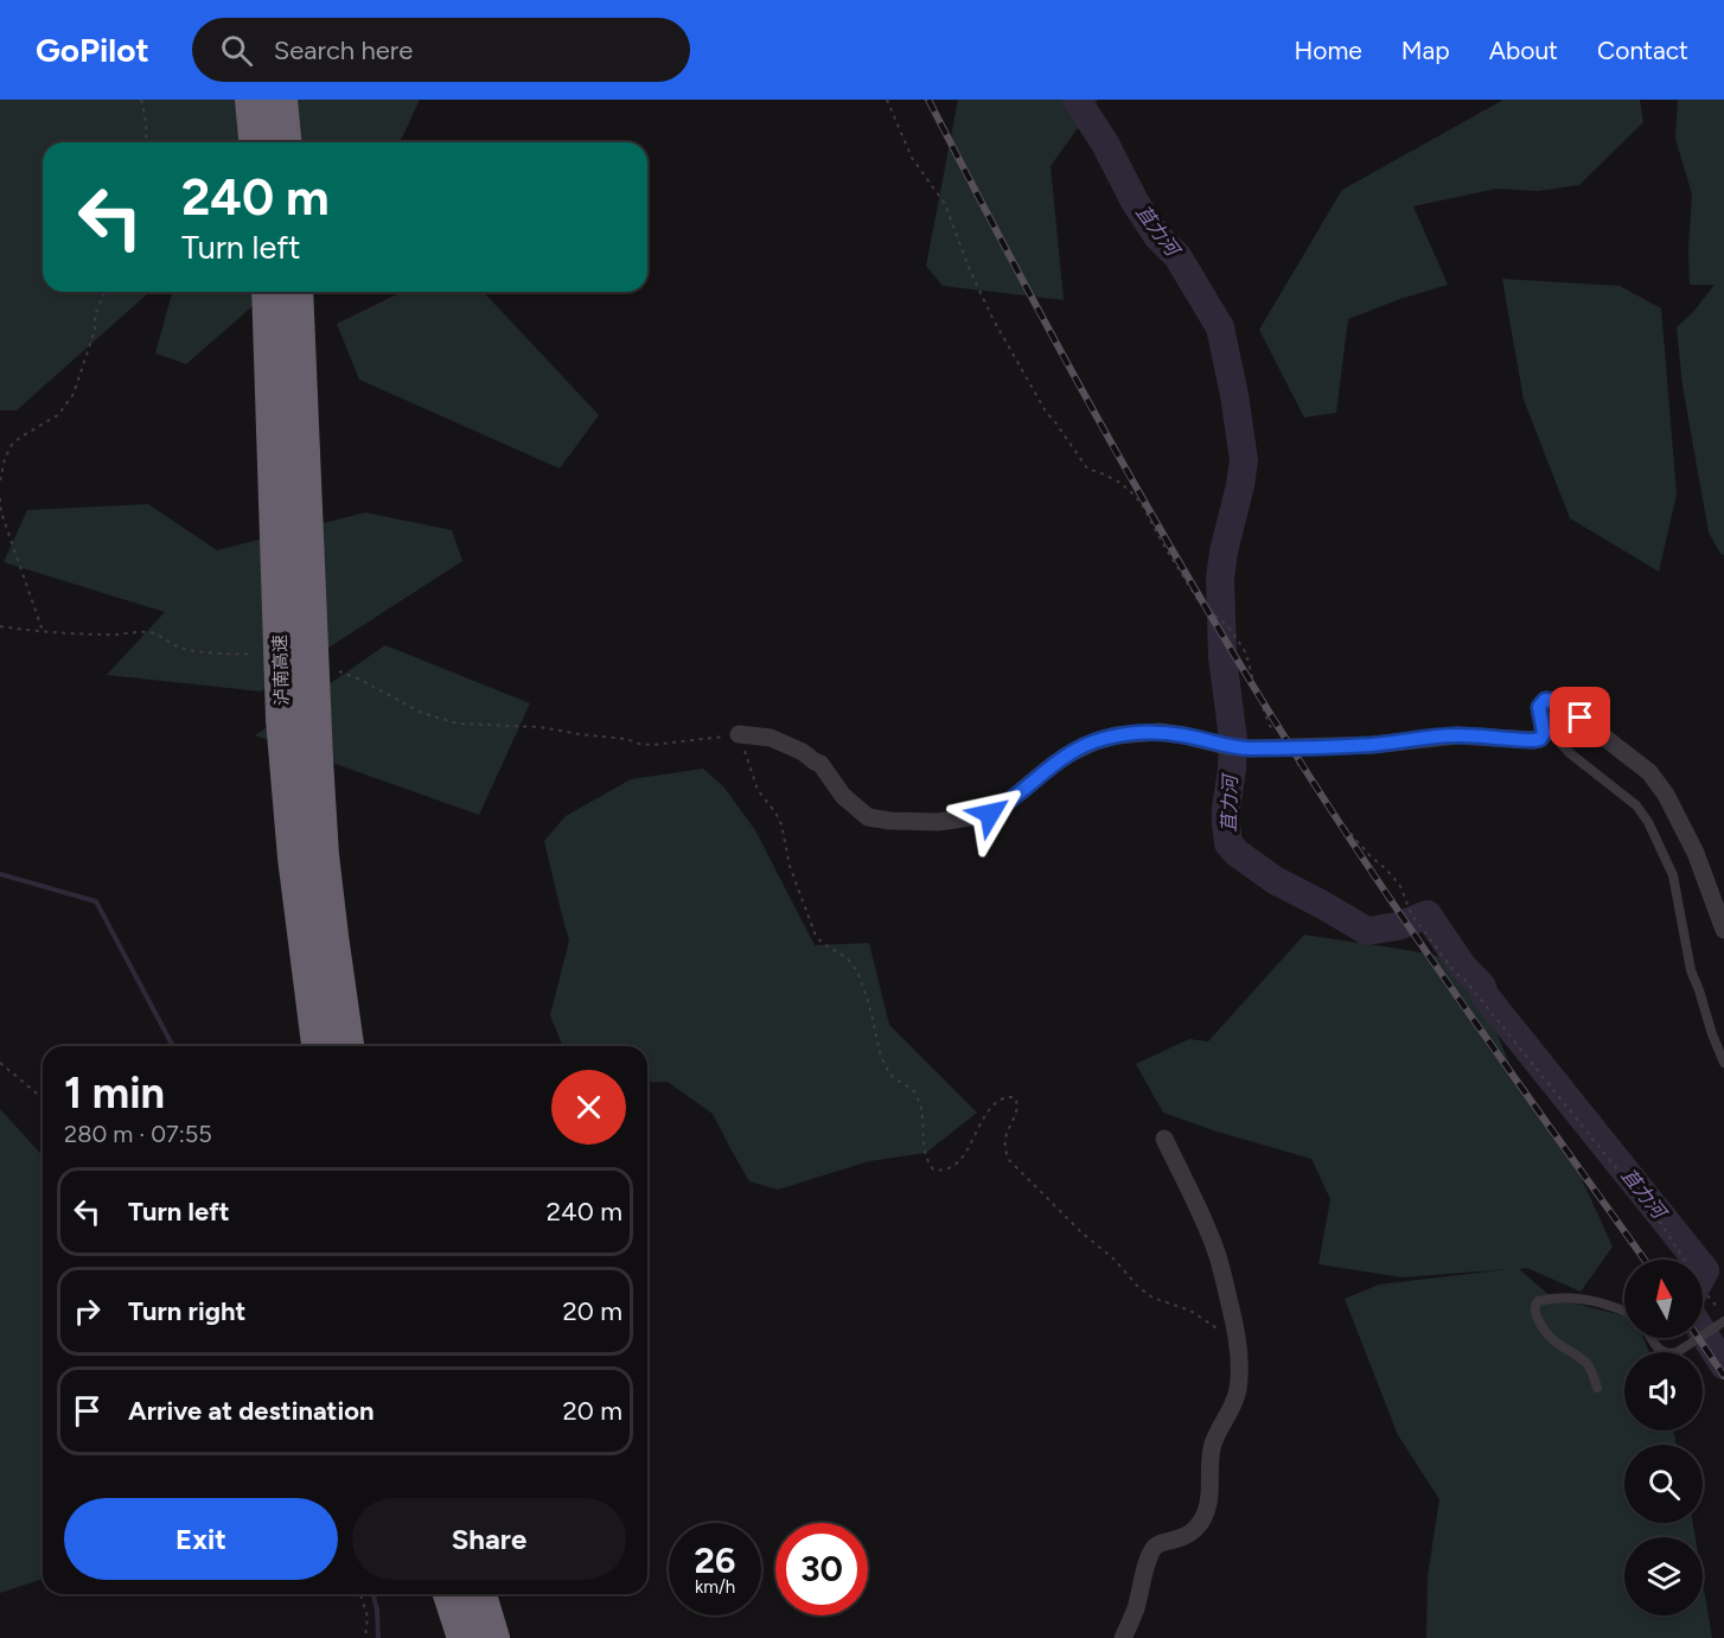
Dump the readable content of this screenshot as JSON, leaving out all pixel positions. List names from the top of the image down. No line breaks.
{"streets":{"highway":["泸南高速"]},"water":["苴力河"],"north":"top","page":{"header":"GoPilot","search":"Search here","nav":["Home","Map","About","Contact"],"turn":["240 m","Turn left"],"heading":["1 min","280 m · 07:55"],"list":[{"name":"Turn left","value":"240 m"},{"name":"Turn right","value":"20 m"},{"name":"Arrive at destination","value":"20 m"}],"buttons":["Exit","Share"],"speed":"26 km/h","limit":"30"}}
